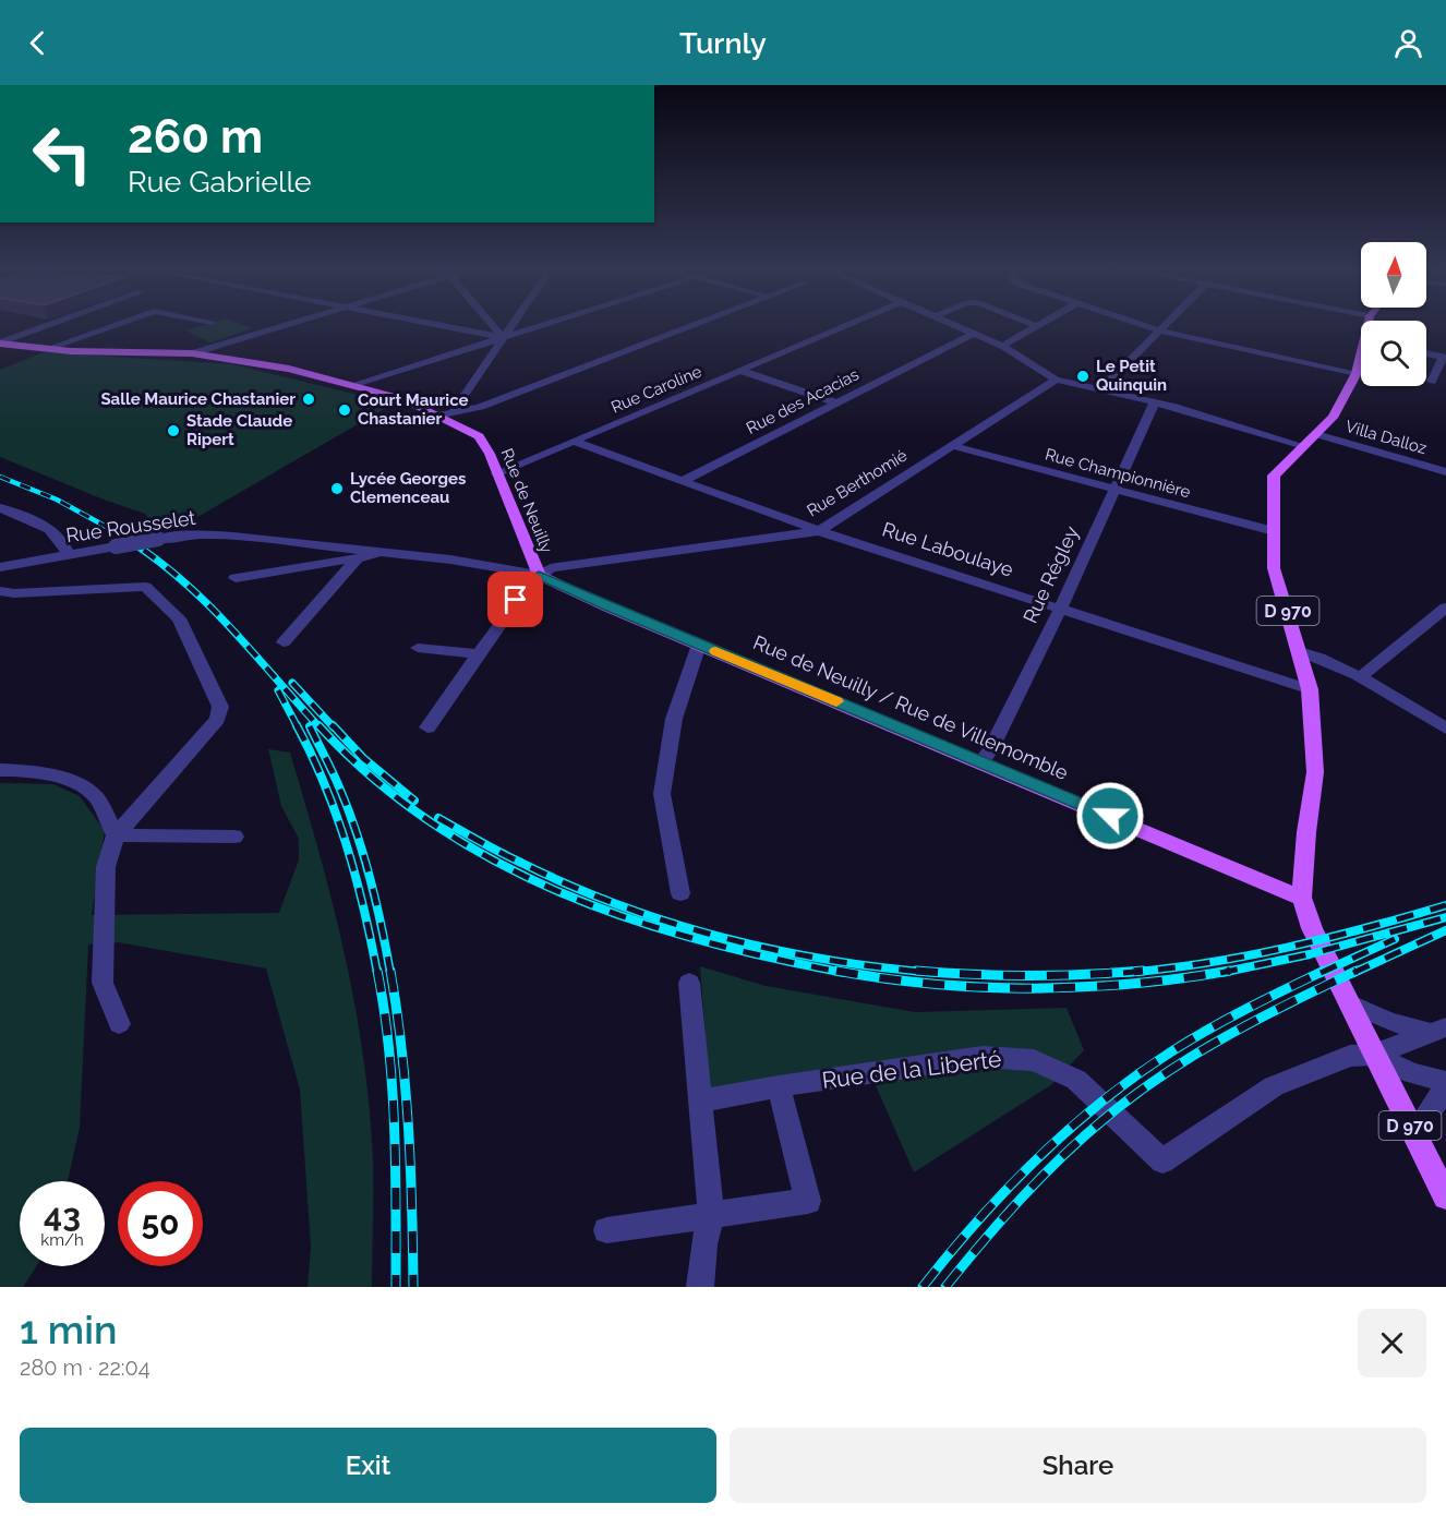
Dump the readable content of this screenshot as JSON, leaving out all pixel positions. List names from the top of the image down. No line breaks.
{"streets":{"main road":["Rue de Neuilly","D 970","Rue de Neuilly / Rue de Villemomble"],"street":["Rue Caroline","Rue des Acacias","Villa Dalloz","Rue Championnière","Rue Berthomié","Rue Rousselet","Rue Laboulaye","Rue Régley","Rue de la Liberté"]},"crossings":[["Rue Caroline","Rue de Neuilly"],["Rue Caroline","Rue Laboulaye"],["Rue des Acacias","Rue Laboulaye"],["Villa Dalloz","D 970"],["Rue Championnière","Rue Berthomié"],["Rue Championnière","Rue Régley"],["Rue Championnière","D 970"],["Rue Berthomié","Rue de Neuilly"],["Rue Berthomié","Rue Rousselet"],["Rue Berthomié","Rue Laboulaye"],["Rue Berthomié","Rue de Neuilly / Rue de Villemomble"],["Rue de Neuilly","Rue Rousselet"],["Rue de Neuilly","Rue de Neuilly / Rue de Villemomble"],["Rue Rousselet","Rue de Neuilly / Rue de Villemomble"],["Rue Laboulaye","Rue Régley"],["Rue Laboulaye","D 970"],["Rue Régley","Rue de Neuilly / Rue de Villemomble"],["D 970","Rue de Neuilly / Rue de Villemomble"],["D 970","Rue de la Liberté"]],"places":["Le Petit Quinquin","Salle Maurice Chastanier","Court Maurice Chastanier","Stade Claude Ripert","Lycée Georges Clemenceau"],"north":"top","page":{"header":"Turnly","turn":["260 m","Rue Gabrielle"],"speed":"43 km/h","limit":"50","heading":["1 min","280 m · 22:04"],"buttons":["Exit","Share"]}}
